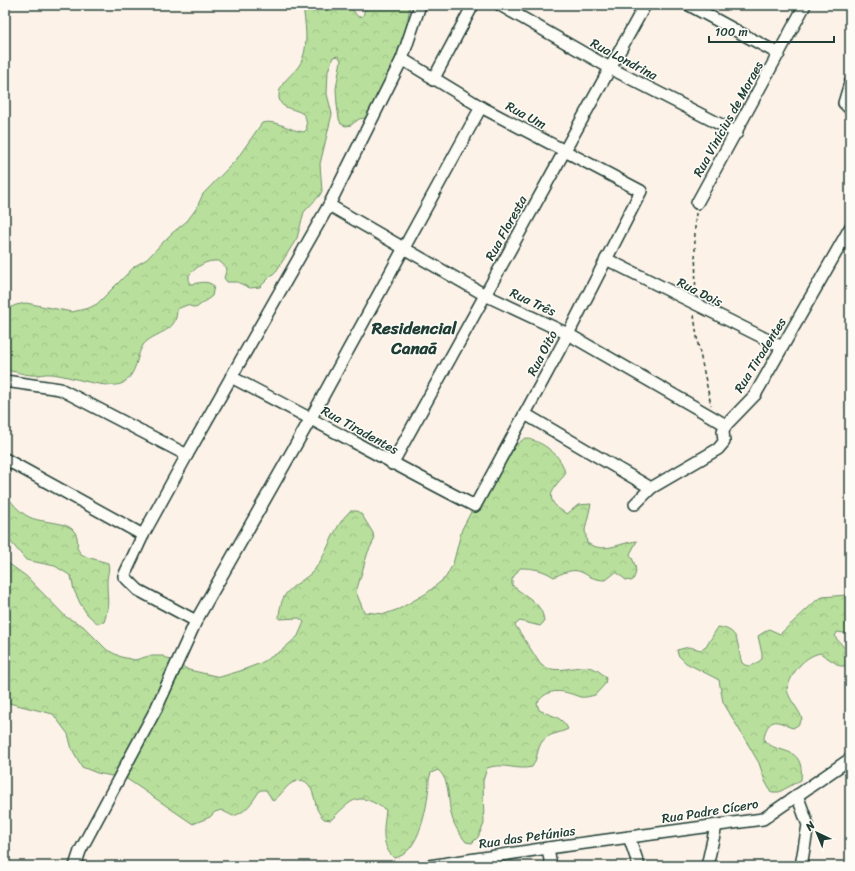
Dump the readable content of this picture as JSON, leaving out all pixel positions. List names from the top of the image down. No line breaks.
{"streets":{"street":["Rua Londrina","Rua Um","Rua Vinícius de Moraes","Rua Floresta","Rua Dois","Rua Três","Rua Oito","Rua Tiradentes","Rua Padre Cícero","Rua das Petúnias"]},"crossings":[["Rua Londrina","Rua Vinícius de Moraes"],["Rua Londrina","Rua Floresta"],["Rua Um","Rua Floresta"],["Rua Um","Rua Oito"],["Rua Floresta","Rua Três"],["Rua Floresta","Rua Tiradentes"],["Rua Dois","Rua Oito"],["Rua Dois","Rua Tiradentes"],["Rua Três","Rua Oito"],["Rua Três","Rua Tiradentes"],["Rua Oito","Rua Tiradentes"],["Rua Padre Cícero","Rua das Petúnias"]],"districts":["Residencial Canaã"],"scale_bar":"100 m","north":"top left"}
